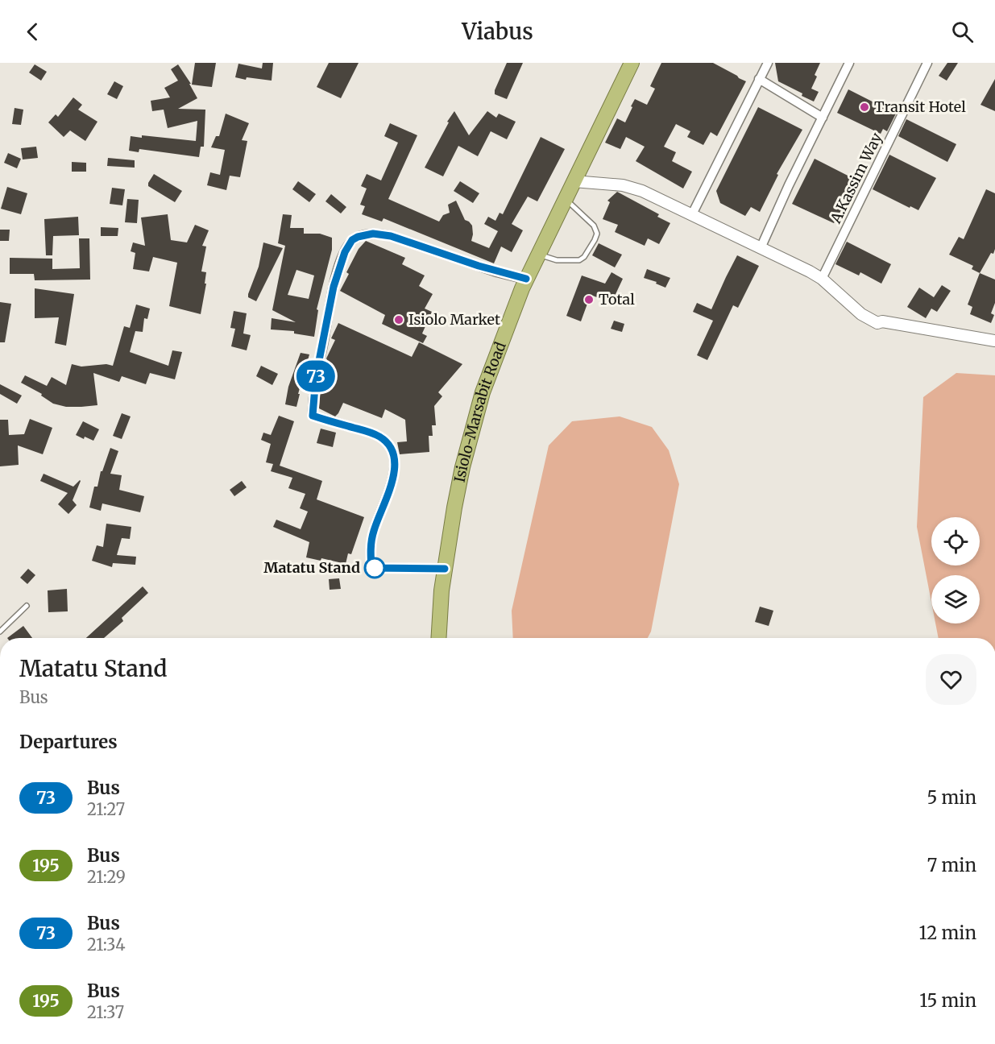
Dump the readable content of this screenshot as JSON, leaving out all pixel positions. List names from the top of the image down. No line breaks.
{"streets":{"highway":["Isiolo-Marsabit Road"],"street":["A.Kassim Way"]},"places":["Transit Hotel","Total","Isiolo Market","Matatu Stand"],"lines":["bus line 73"],"page":{"header":"Viabus","on_map":"73","heading":[["Matatu Stand","Bus"],"Departures"],"list":[{"mark":"73","name":"Bus","note":"21:27","value":"5 min"},{"mark":"195","name":"Bus","note":"21:29","value":"7 min"},{"mark":"73","name":"Bus","note":"21:34","value":"12 min"},{"mark":"195","name":"Bus","note":"21:37","value":"15 min"}]}}
